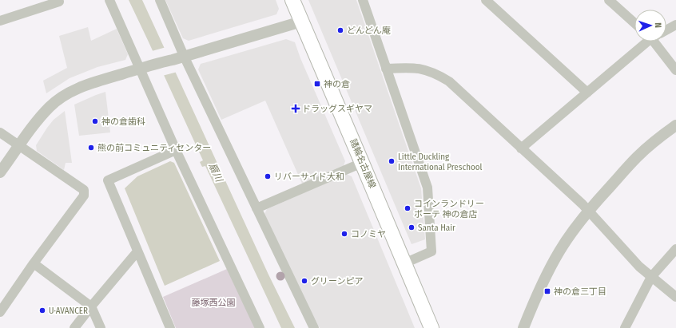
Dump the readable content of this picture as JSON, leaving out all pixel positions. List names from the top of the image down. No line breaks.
{"streets":{"main road":["諸輪名古屋線"]},"water":["扇川"],"parks":["藤塚西公園"],"places":{"other":["どんどん庵","神の倉歯科","熊の前コミュニティセンター","Little Duckling International Preschool","リバーサイド大和","コインランドリー ボーテ 神の倉店","Santa Hair","コノミヤ","グリーンピア","U·AVANCER"],"transit":["神の倉","神の倉三丁目"],"health":["ドラッグスギヤマ"]},"north":"right"}
